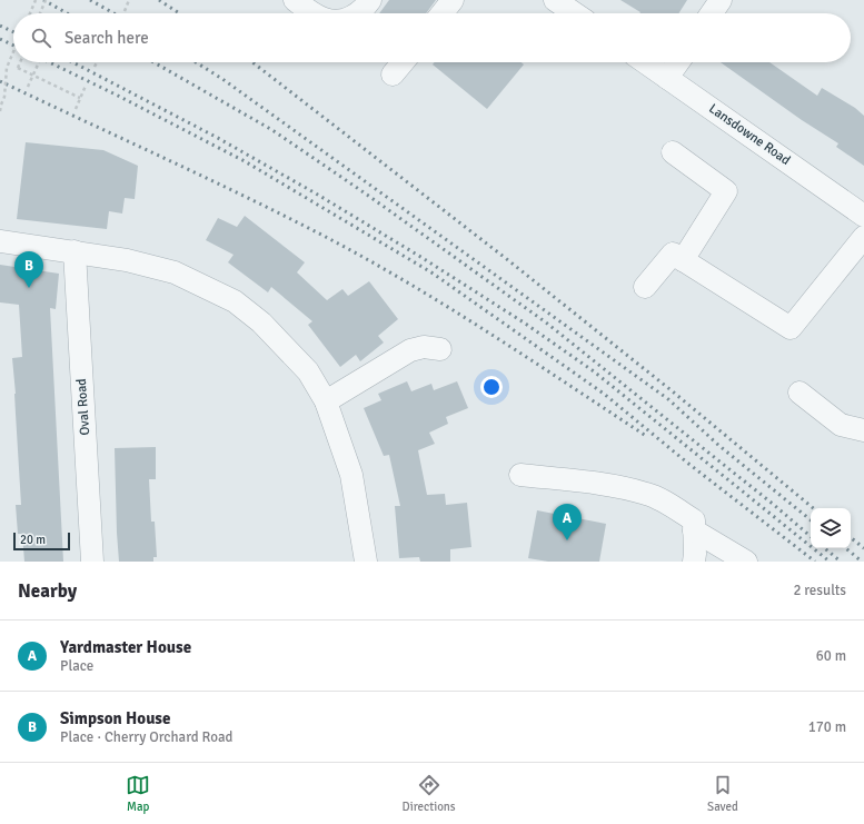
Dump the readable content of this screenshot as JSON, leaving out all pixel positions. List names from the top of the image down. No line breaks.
{"streets":{"street":["Lansdowne Road","Oval Road"]},"scale_bar":"20 m","page":{"search":"Search here","pins":["B","A"],"scale":"20 m","heading":["Nearby","2 results"],"list":[{"mark":"A","name":"Yardmaster House","note":"Place","value":"60 m"},{"mark":"B","name":"Simpson House","note":"Place · Cherry Orchard Road","value":"170 m"}],"nav":["Map","Directions","Saved"]}}
